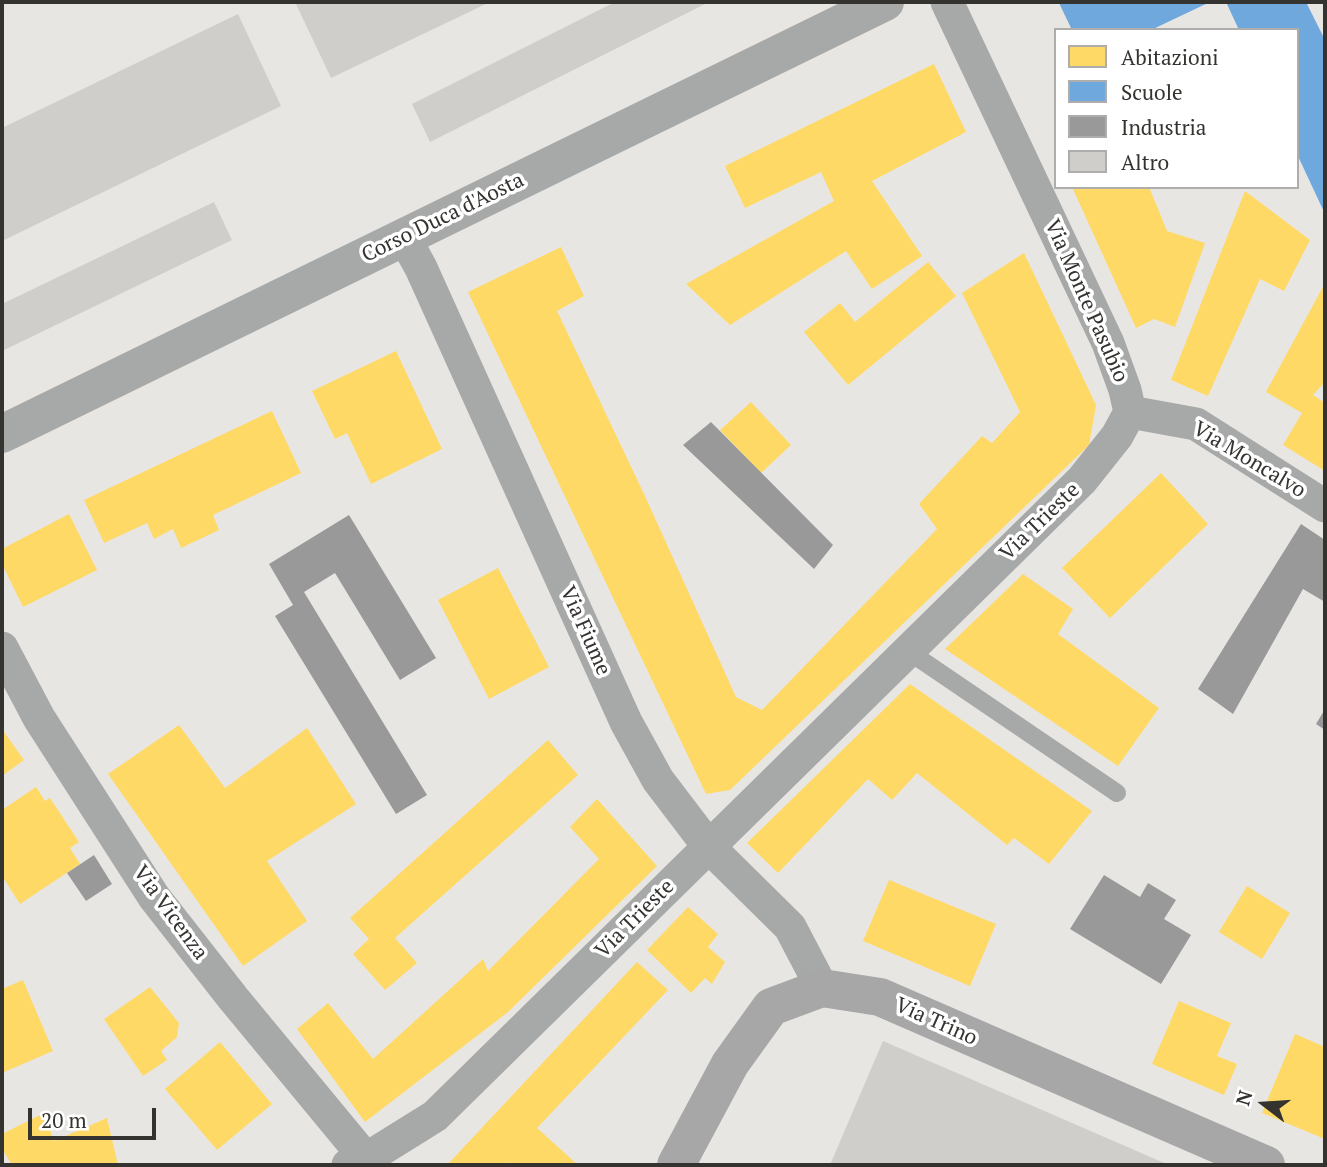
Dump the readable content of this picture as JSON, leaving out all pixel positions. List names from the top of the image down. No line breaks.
{"streets":{"main road":["Via Trino"],"street":["Corso Duca d'Aosta","Via Monte Pasubio","Via Moncalvo","Via Trieste","Via Fiume","Via Vicenza"]},"crossings":[["Corso Duca d'Aosta","Via Fiume"],["Via Monte Pasubio","Via Moncalvo"],["Via Monte Pasubio","Via Trieste"],["Via Moncalvo","Via Trieste"],["Via Trieste","Via Fiume"],["Via Trieste","Via Vicenza"],["Via Fiume","Via Trino"]],"legend":["Abitazioni","Scuole","Industria","Altro"],"scale_bar":"20 m","north":"left"}
